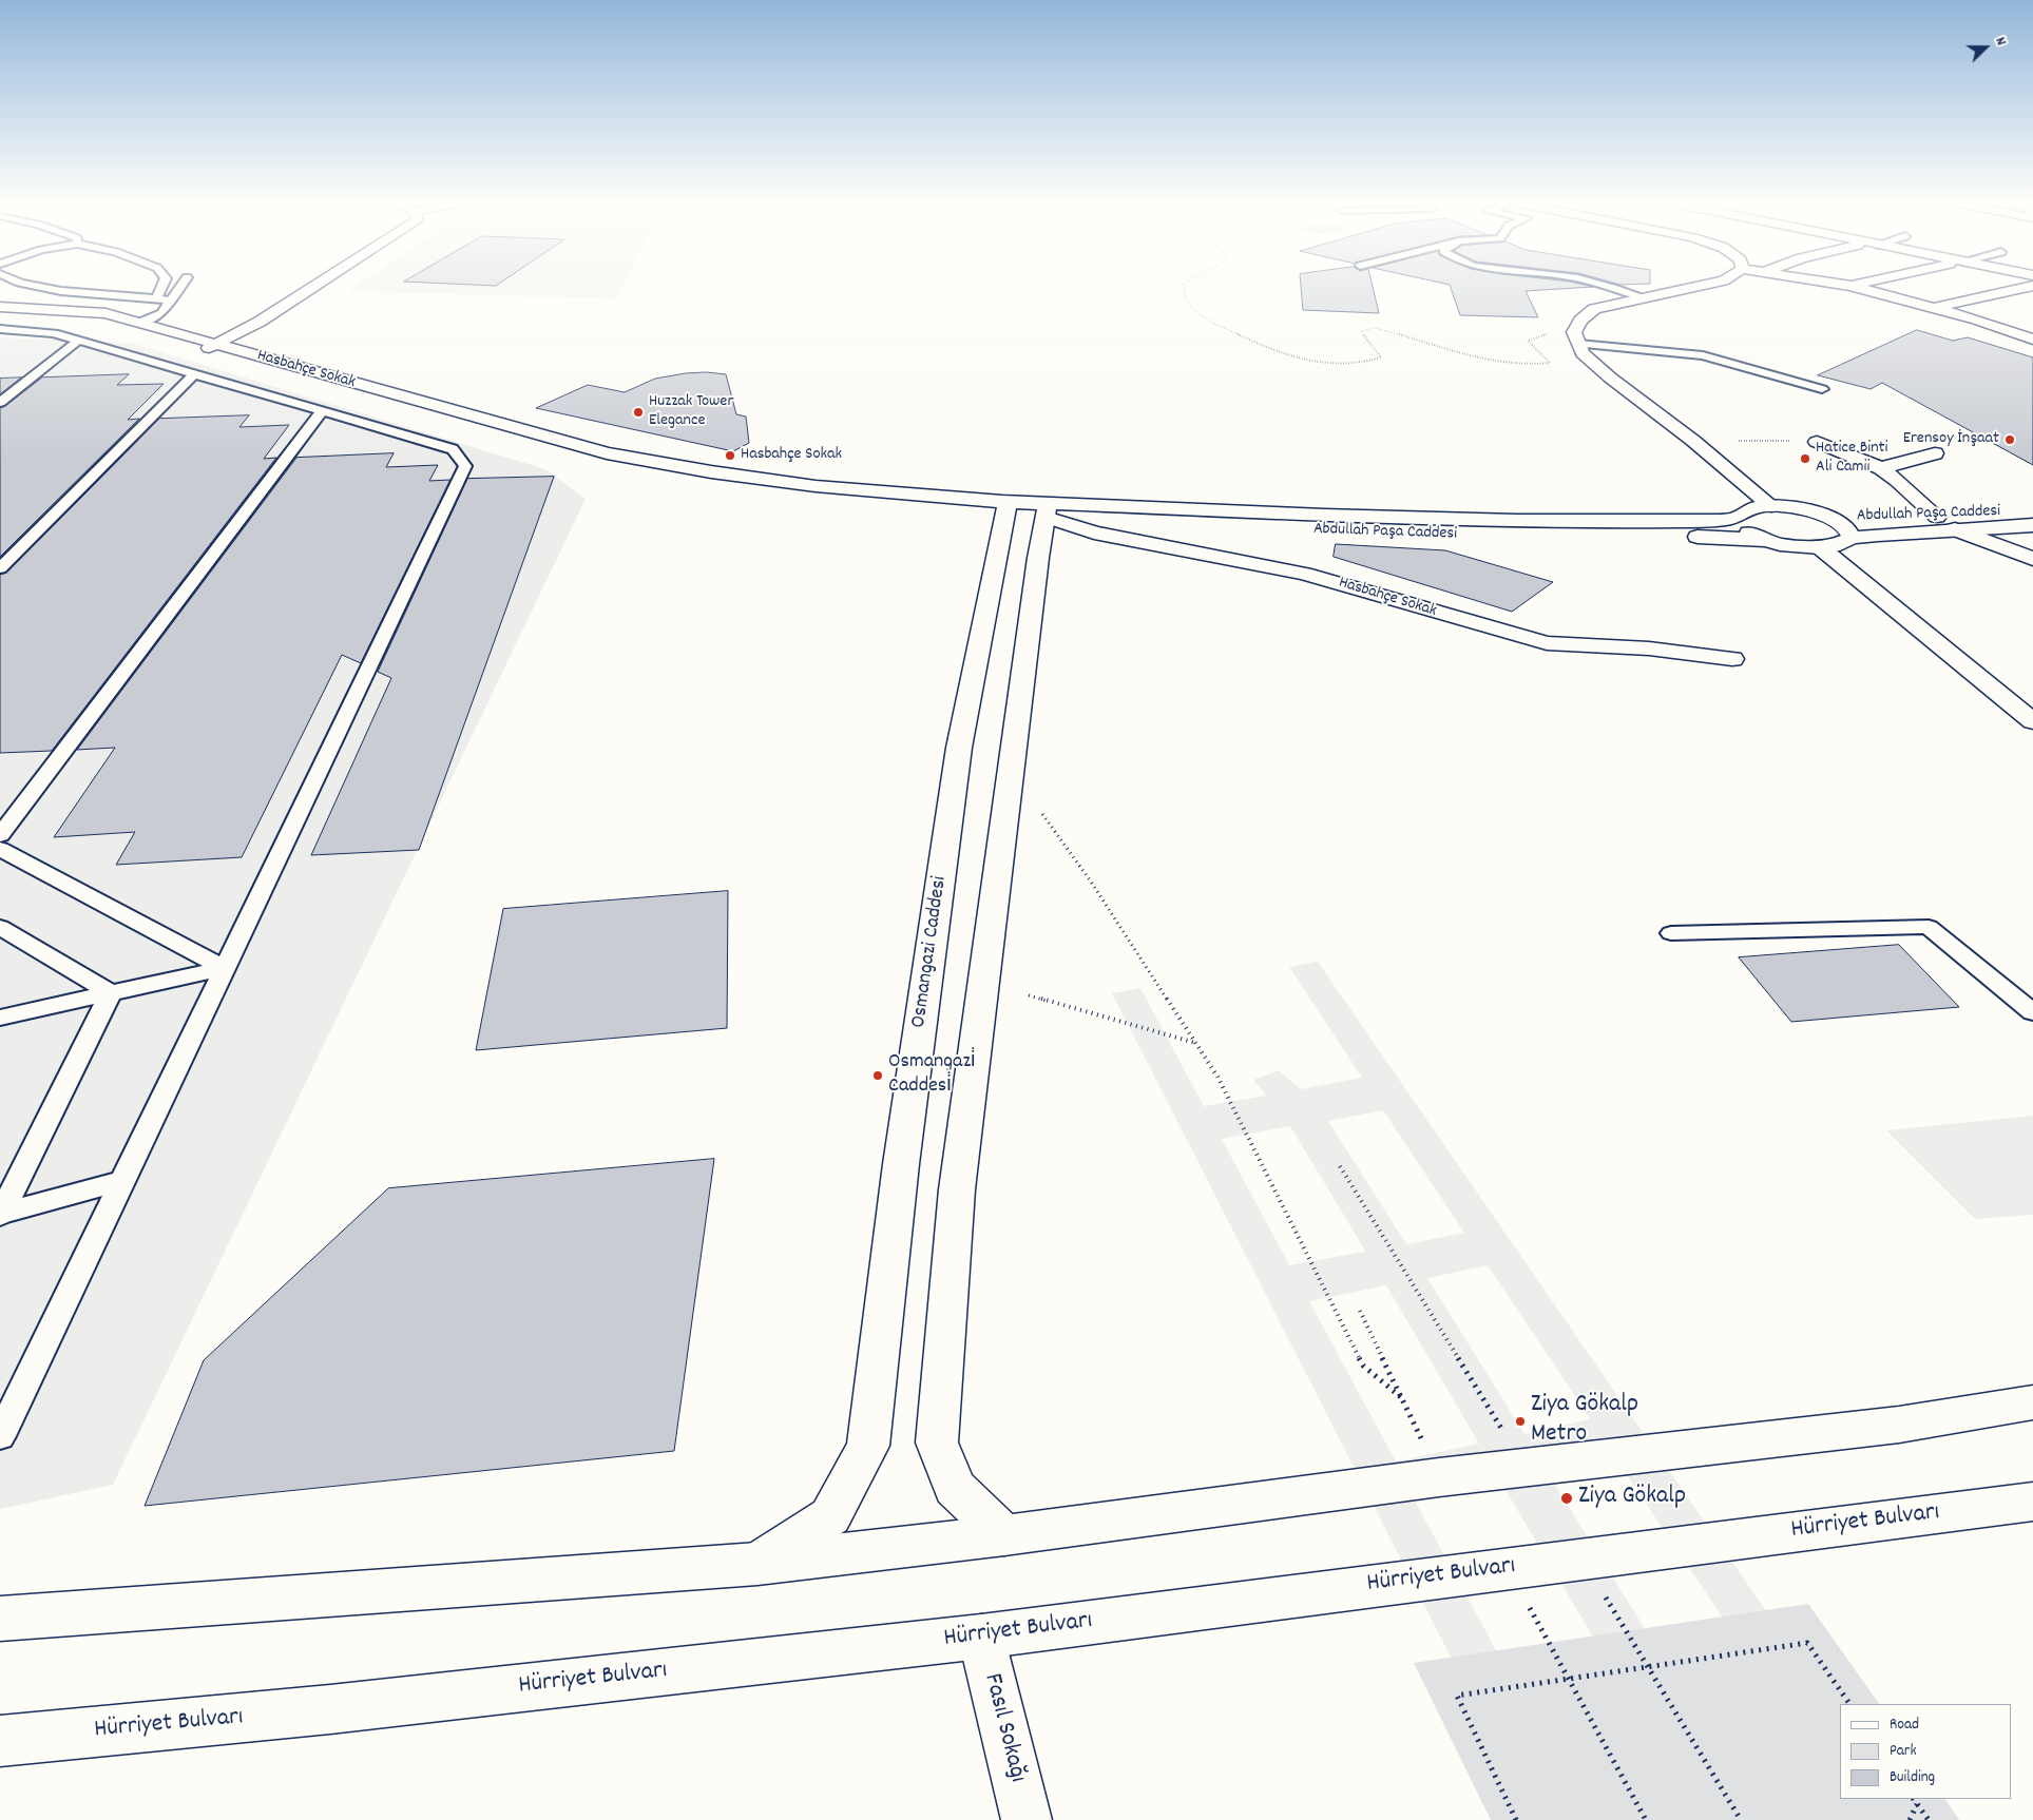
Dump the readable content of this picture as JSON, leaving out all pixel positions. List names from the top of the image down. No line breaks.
{"streets":{"main road":["Hasbahçe Sokak","Abdullah Paşa Caddesi","Osmangazi Caddesi","Hürriyet Bulvarı","Fasıl Sokağı"]},"crossings":[["Hasbahçe Sokak","Abdullah Paşa Caddesi"],["Hasbahçe Sokak","Osmangazi Caddesi"],["Abdullah Paşa Caddesi","Osmangazi Caddesi"],["Hürriyet Bulvarı","Fasıl Sokağı"]],"places":["Huzzak Tower Elegance","Erensoy İnşaat","Hasbahçe Sokak","Hatice Binti Ali Camii","Osmangazi̇ Caddesi̇","Ziya Gökalp Metro","Ziya Gökalp"],"legend":["Road","Park","Building"],"north":"right"}
